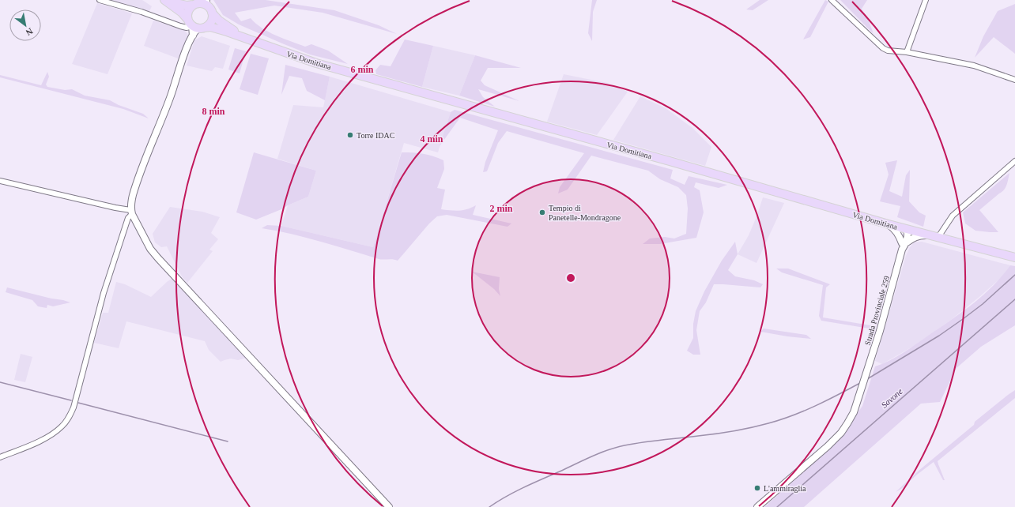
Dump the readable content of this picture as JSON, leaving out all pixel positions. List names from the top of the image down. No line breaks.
{"streets":{"main road":["Via Domitiana"],"street":["Strada Provinciale 259"]},"crossings":[["Via Domitiana","Strada Provinciale 259"]],"water":["Savone"],"places":["Torre IDAC","Tempio di Panetelle-Mondragone","L'ammiraglia"],"north":"bottom right","rings":["6 min","8 min","4 min","2 min"]}
